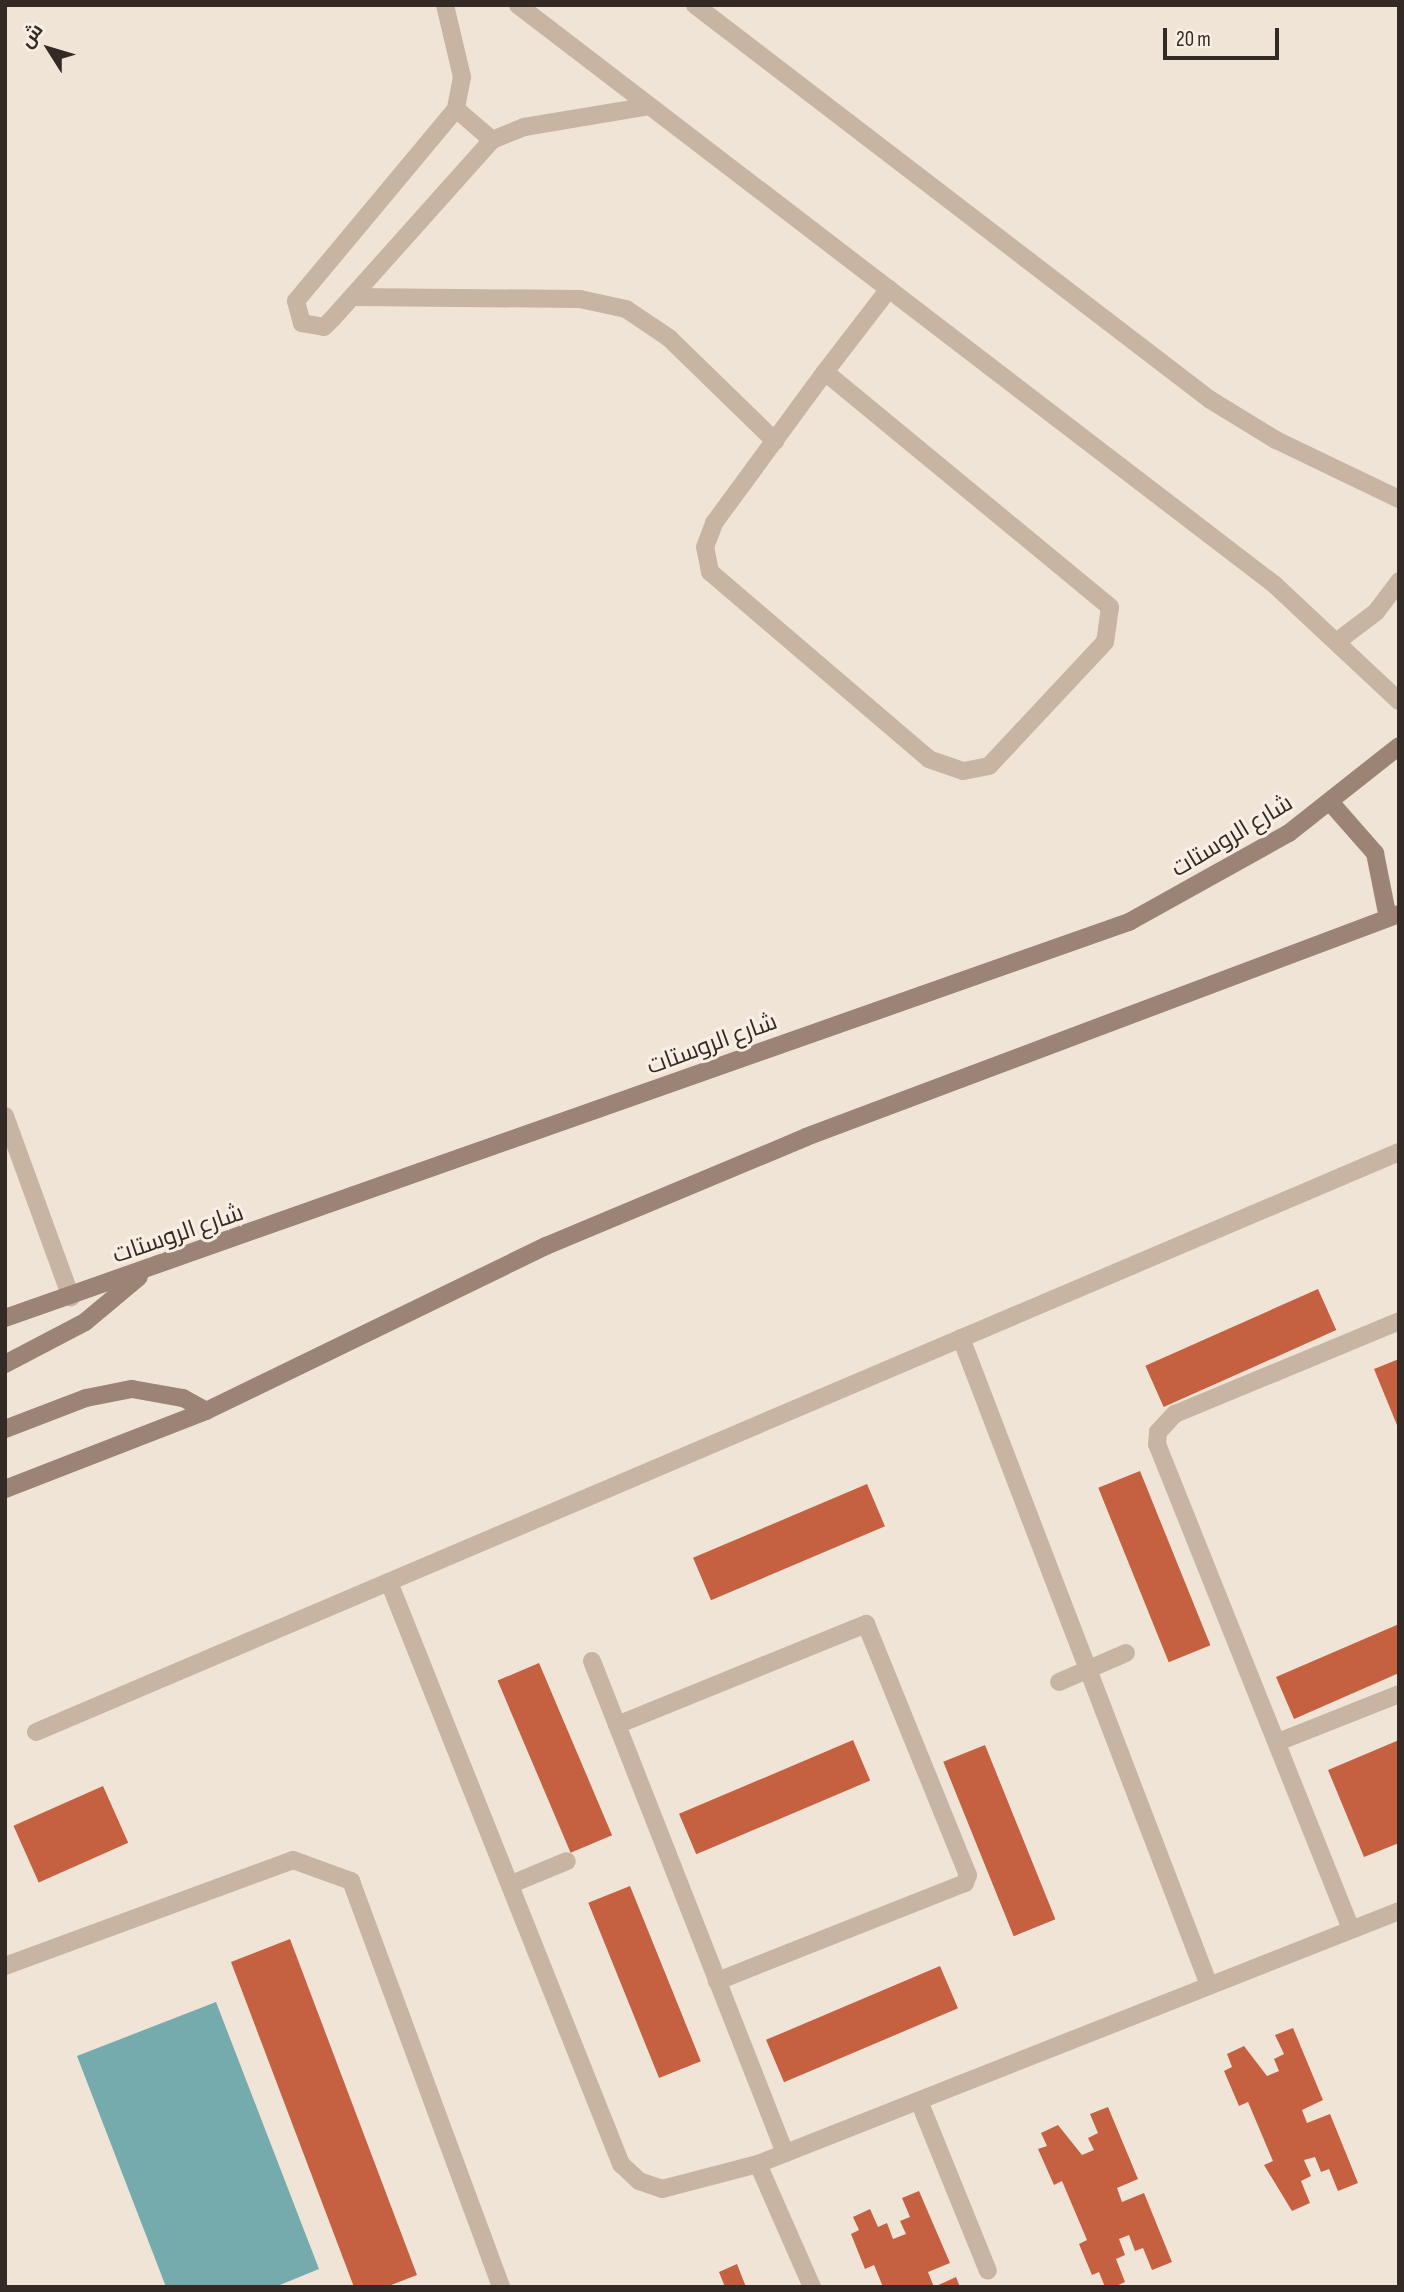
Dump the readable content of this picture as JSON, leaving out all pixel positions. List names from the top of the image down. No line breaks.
{"streets":{"main road":["شارع الروستات"]},"scale_bar":"20 m","north":"top left"}
